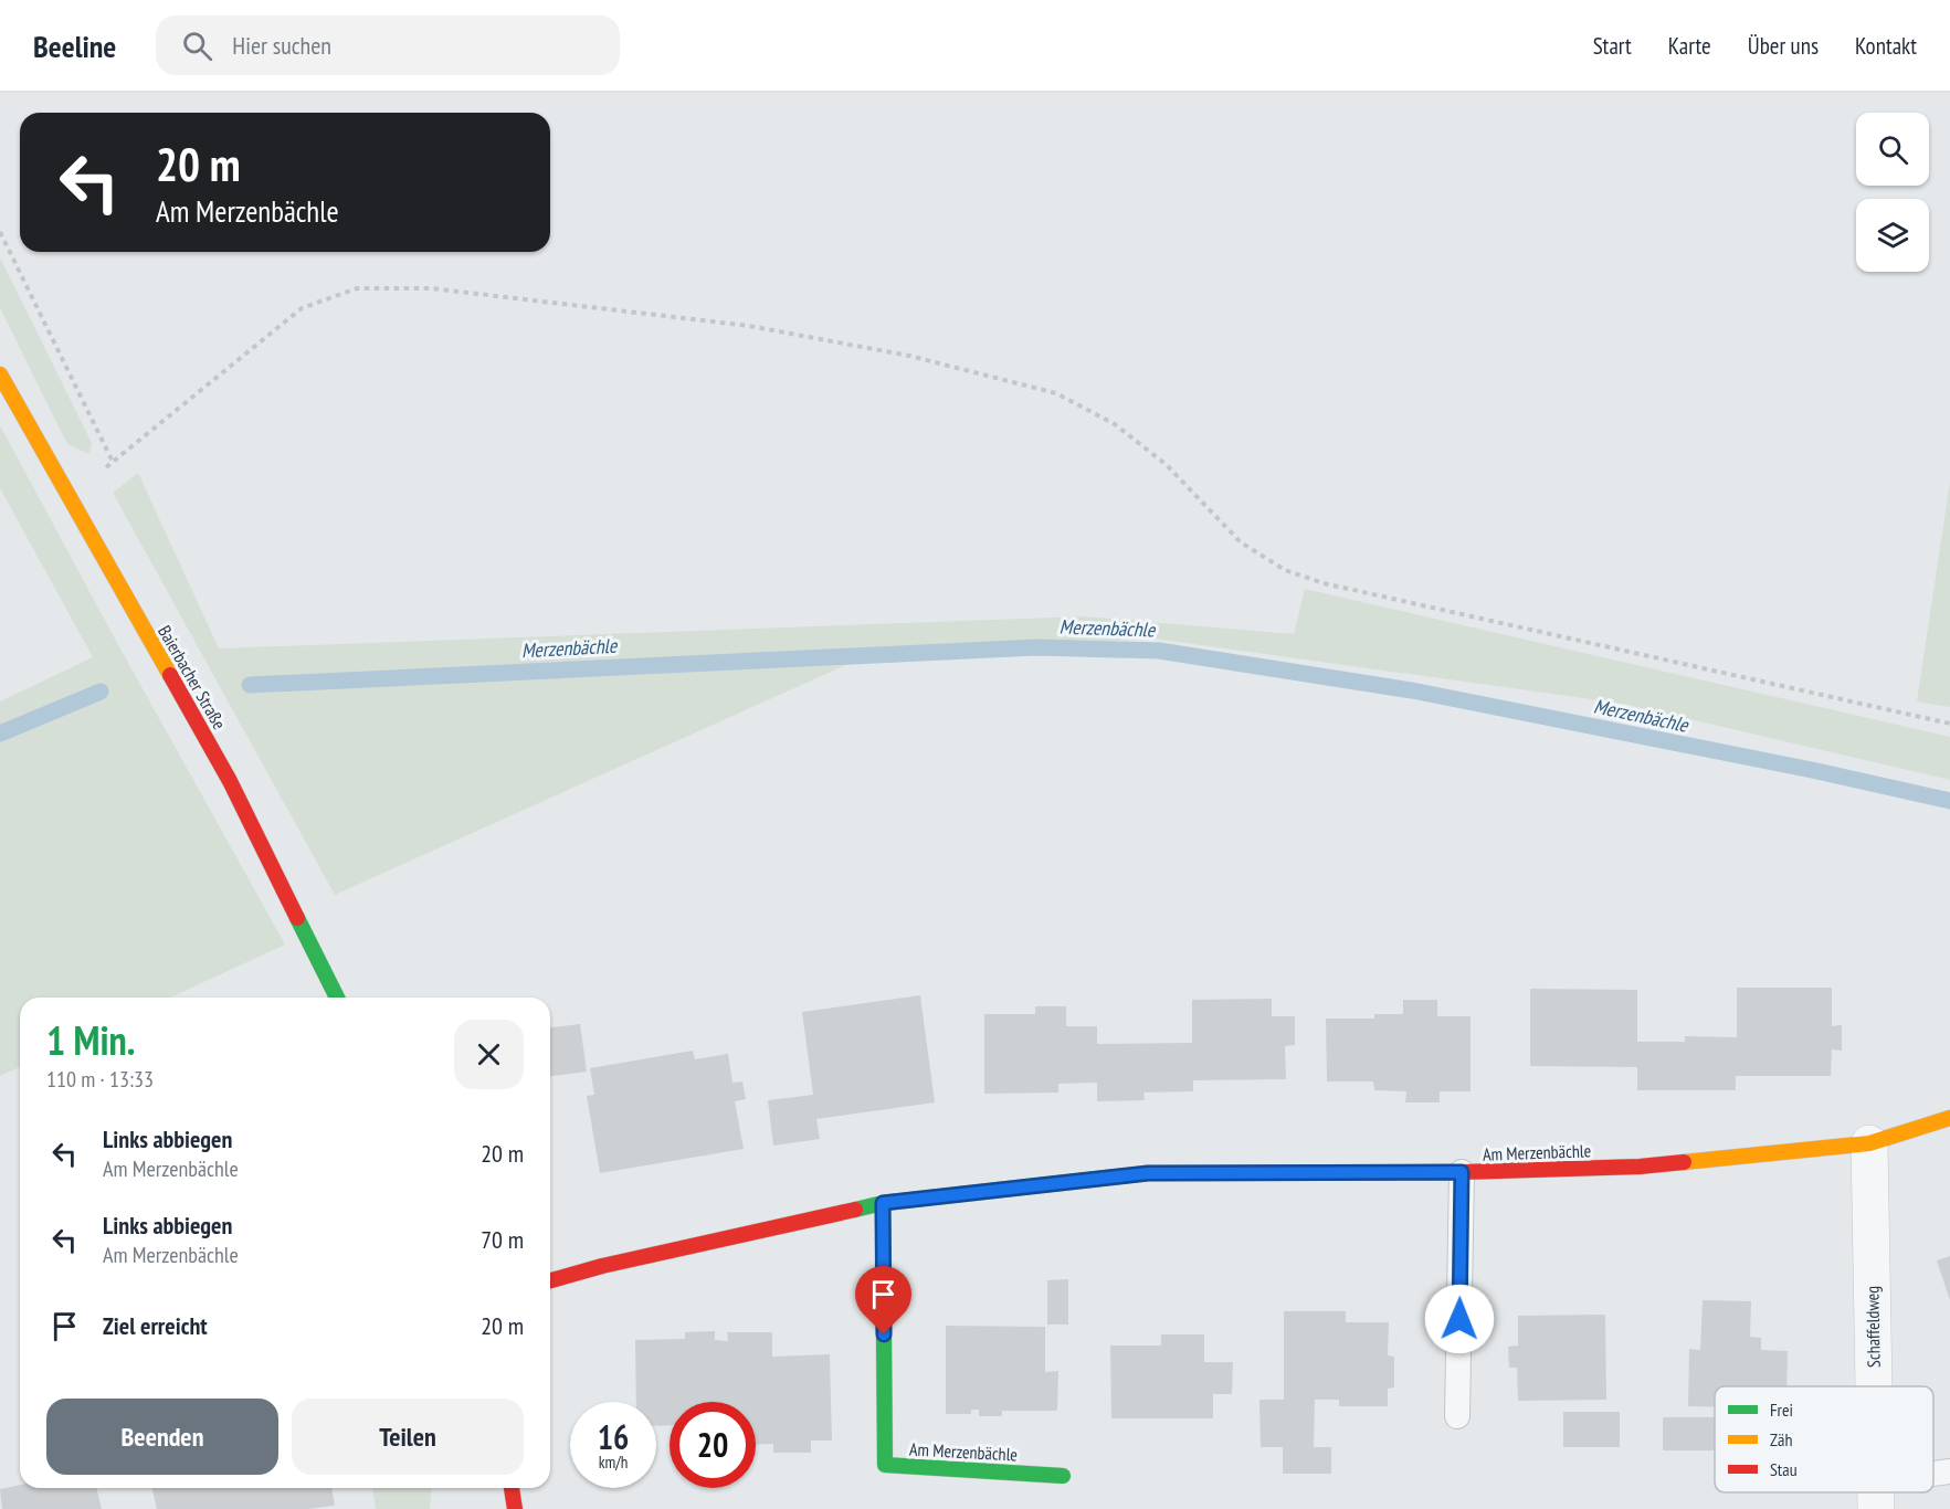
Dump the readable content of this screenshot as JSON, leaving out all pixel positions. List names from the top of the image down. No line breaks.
{"streets":{"street":["Baierbacher Straße","Am Merzenbächle","Schaffeldweg"]},"crossings":[["Am Merzenbächle","Schaffeldweg"]],"water":["Merzenbächle"],"legend":["Frei","Zäh","Stau"],"page":{"header":"Beeline","search":"Hier suchen","nav":["Start","Karte","Über uns","Kontakt"],"turn":["20 m","Am Merzenbächle"],"heading":["1 Min.","110 m · 13:33"],"list":[{"name":"Links abbiegen","note":"Am Merzenbächle","value":"20 m"},{"name":"Links abbiegen","note":"Am Merzenbächle","value":"70 m"},{"name":"Ziel erreicht","value":"20 m"}],"buttons":["Beenden","Teilen"],"speed":"16 km/h","limit":"20"}}
